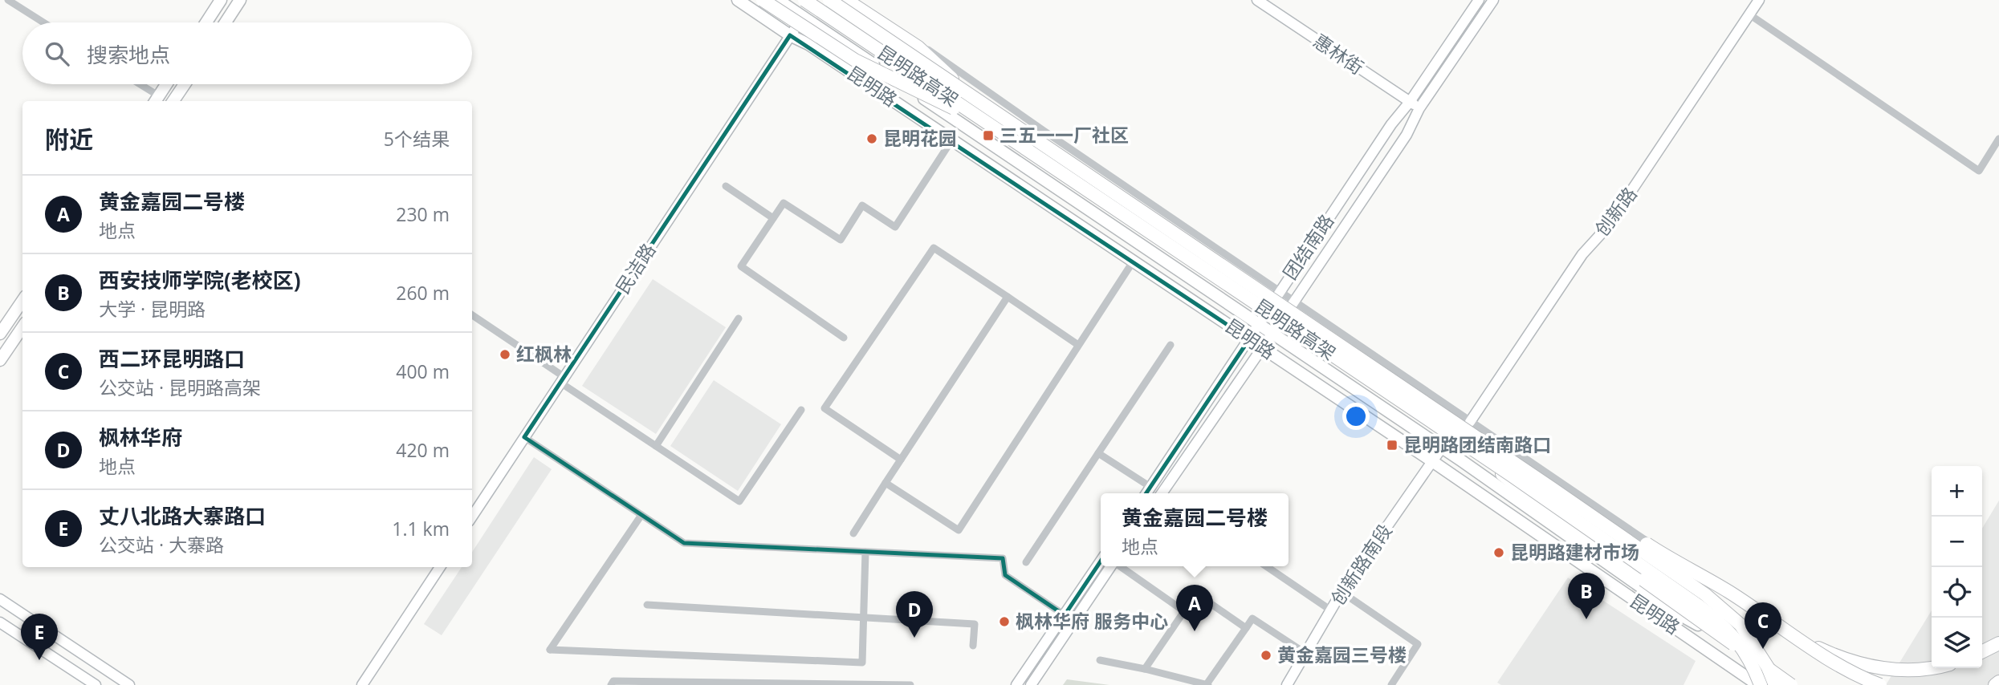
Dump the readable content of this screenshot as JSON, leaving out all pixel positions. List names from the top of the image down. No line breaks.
{"streets":{"highway":["昆明路高架"],"main road":["惠林街","昆明路","创新路","团结南路","民洁路","创新路南段"]},"crossings":[["惠林街","团结南路"],["昆明路高架","昆明路"],["昆明路","团结南路"],["昆明路","民洁路"],["昆明路","创新路南段"]],"places":{"transit":["三五一一厂社区","昆明路团结南路口"],"other":["昆明花园","红枫林","昆明路建材市场","枫林华府 服务中心","黄金嘉园三号楼"]},"page":{"search":"搜索地点","heading":["附近","5个结果"],"list":[{"mark":"A","name":"黄金嘉园二号楼","note":"地点","value":"230 m"},{"mark":"B","name":"西安技师学院(老校区)","note":"大学 · 昆明路","value":"260 m"},{"mark":"C","name":"西二环昆明路口","note":"公交站 · 昆明路高架","value":"400 m"},{"mark":"D","name":"枫林华府","note":"地点","value":"420 m"},{"mark":"E","name":"丈八北路大寨路口","note":"公交站 · 大寨路","value":"1.1 km"}],"map_buttons":["+","−"],"popup":["黄金嘉园二号楼","地点"],"pins":["B","A","D","C","E"]}}
